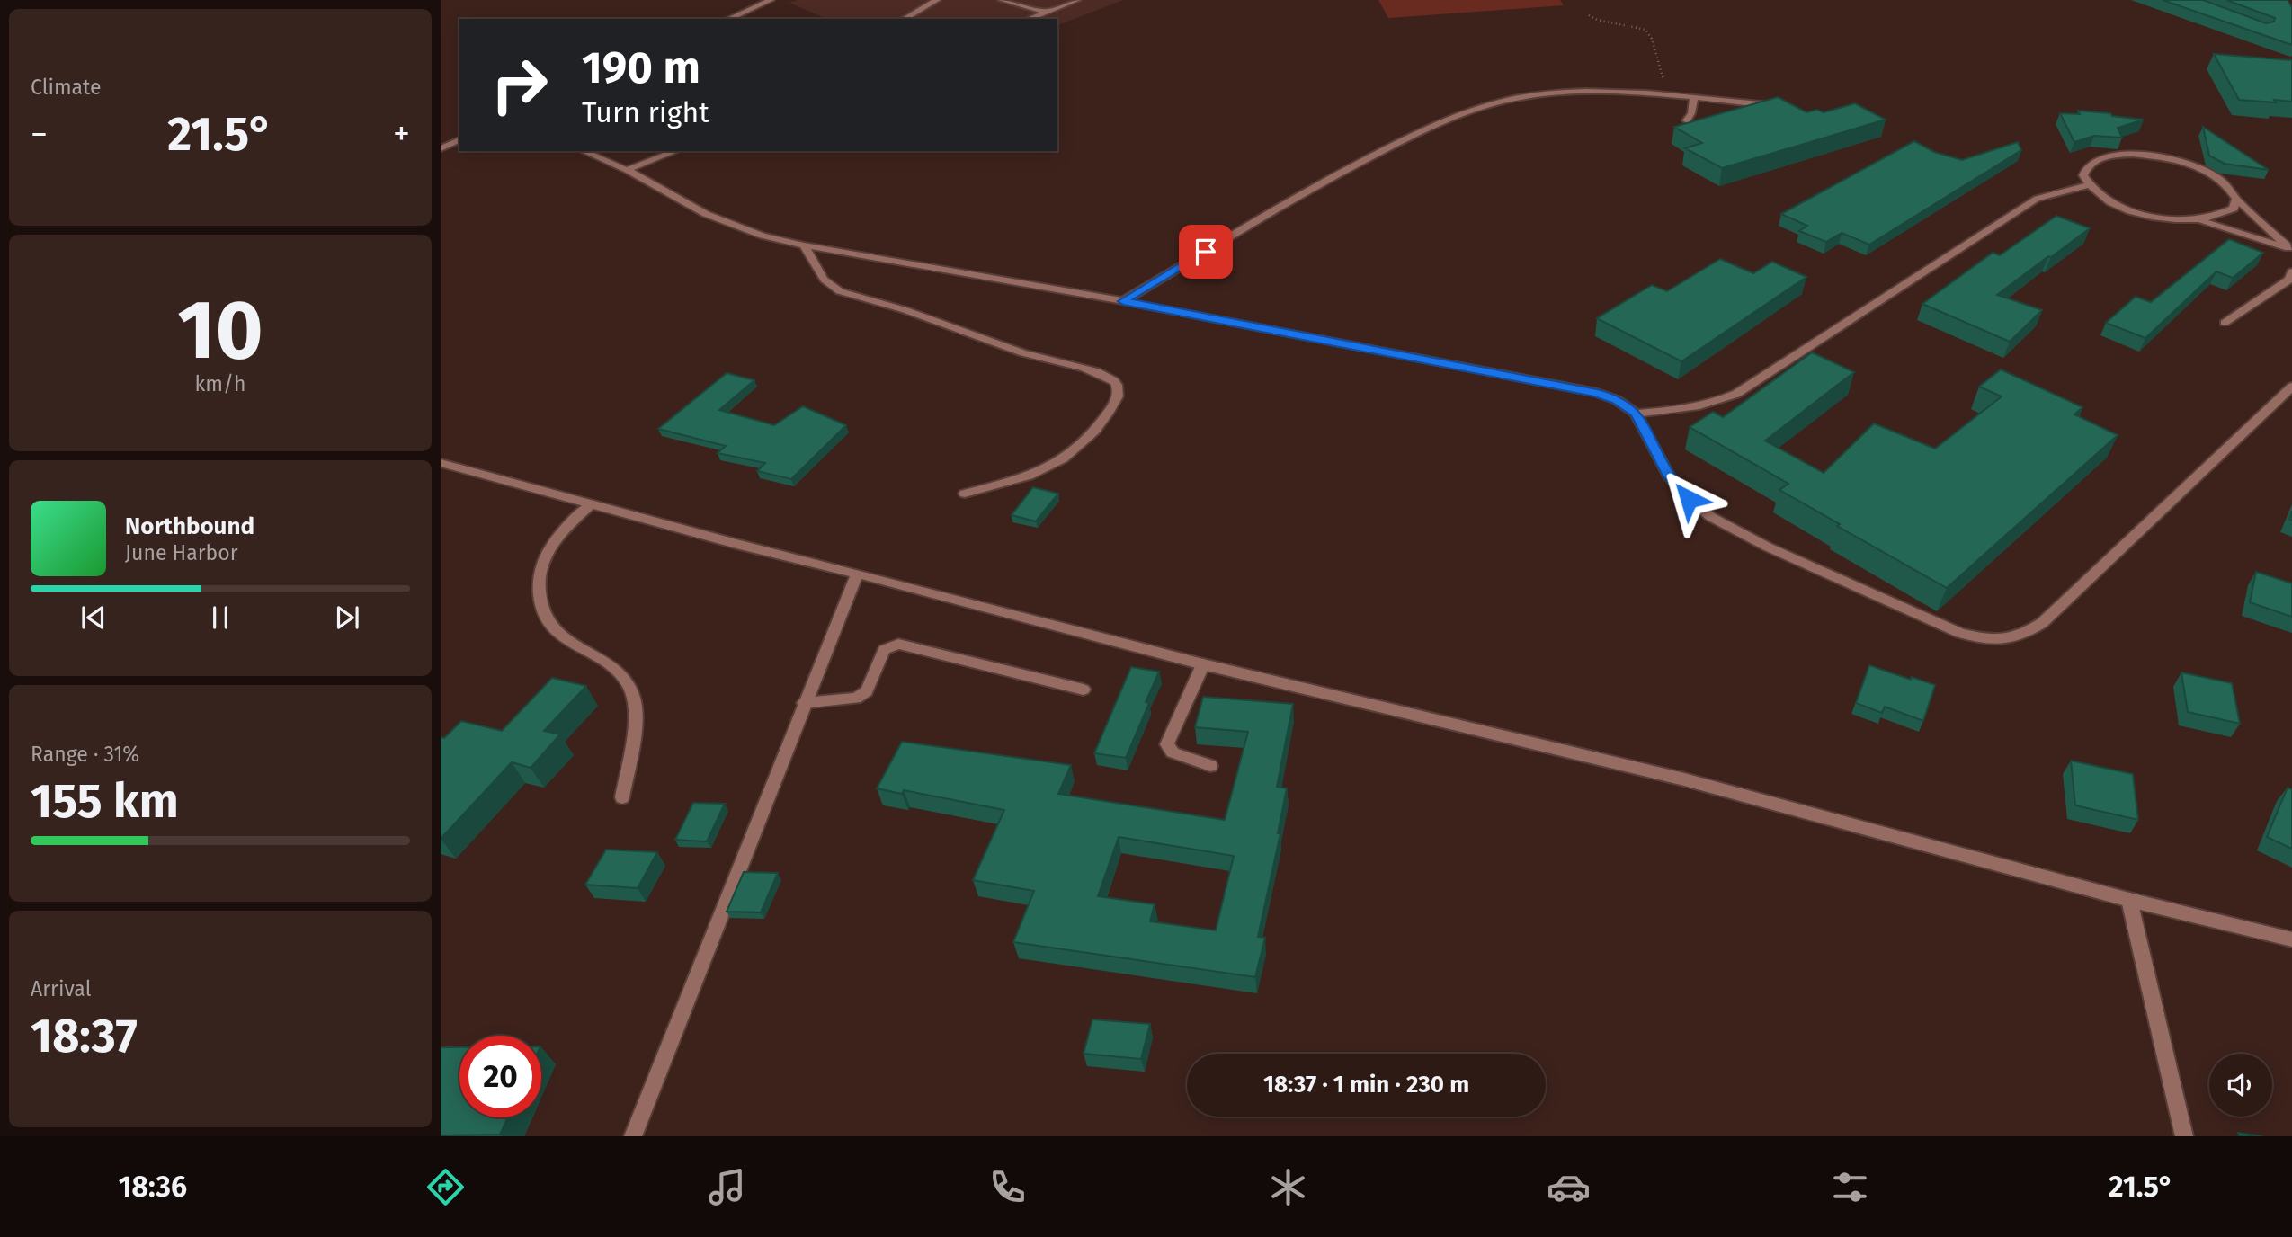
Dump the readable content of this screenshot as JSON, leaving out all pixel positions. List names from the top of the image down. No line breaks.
{"page":{"tile":["Climate",["10","km/h"],["Range · 31%","155 km"],["Arrival","18:37"]],"turn":["190 m","Turn right"],"heat":["−","21.5°","+"],"song":["Northbound","June Harbor"],"limit":"20","trip":"18:37 · 1 min · 230 m","tabs":["18:36","21.5°"]}}
